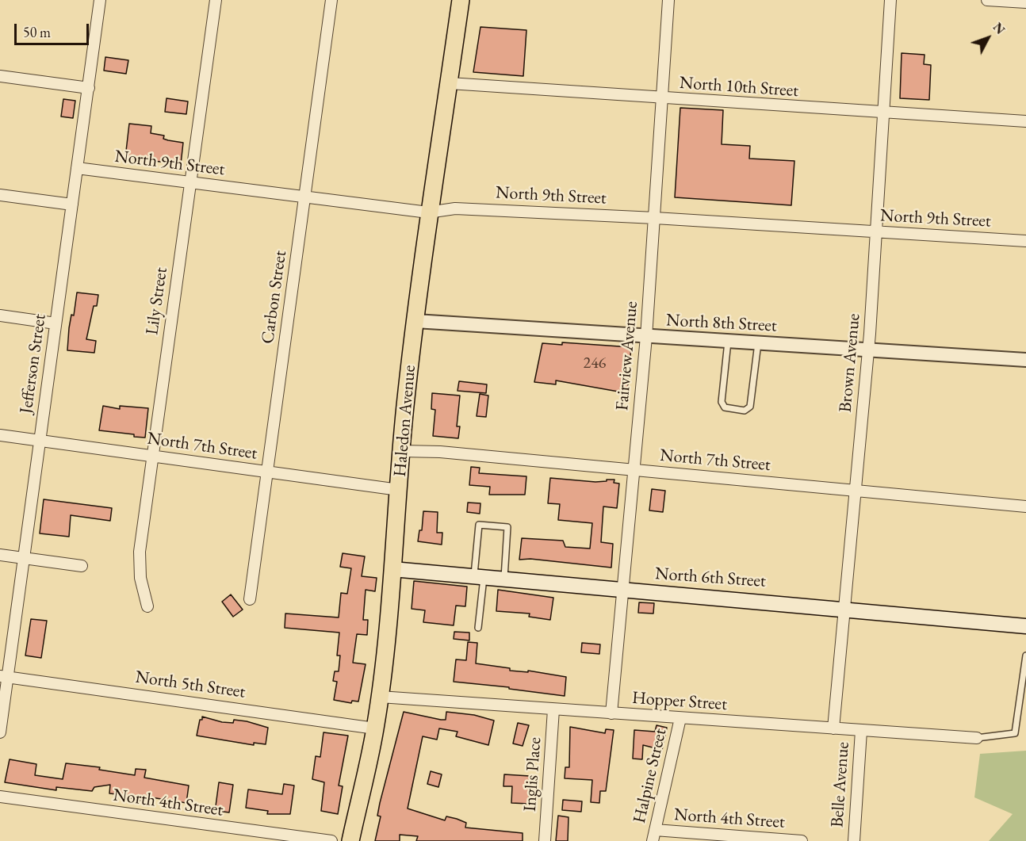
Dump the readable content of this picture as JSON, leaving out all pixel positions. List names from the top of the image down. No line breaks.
{"streets":{"main road":["Haledon Avenue","North 6th Street"],"street":["North 10th Street","North 9th Street","Carbon Street","Lily Street","North 8th Street","Fairview Avenue","Brown Avenue","Jefferson Street","North 7th Street","North 5th Street","Hopper Street","Inglis Place","Halpine Street","Belle Avenue","North 4th Street"]},"crossings":[["North 10th Street","Fairview Avenue"],["North 10th Street","Brown Avenue"],["North 10th Street","Haledon Avenue"],["North 9th Street","Carbon Street"],["North 9th Street","Lily Street"],["North 9th Street","Fairview Avenue"],["North 9th Street","Brown Avenue"],["North 9th Street","Jefferson Street"],["North 9th Street","Haledon Avenue"],["Carbon Street","North 7th Street"],["Lily Street","North 7th Street"],["North 8th Street","Fairview Avenue"],["North 8th Street","Brown Avenue"],["North 8th Street","Haledon Avenue"],["Fairview Avenue","North 7th Street"],["Fairview Avenue","North 6th Street"],["Fairview Avenue","Hopper Street"],["Brown Avenue","North 7th Street"],["Brown Avenue","North 6th Street"],["Brown Avenue","Hopper Street"],["Jefferson Street","North 7th Street"],["Jefferson Street","North 5th Street"],["Haledon Avenue","North 7th Street"],["Haledon Avenue","North 6th Street"],["Haledon Avenue","North 5th Street"],["Haledon Avenue","Hopper Street"],["Hopper Street","Inglis Place"],["Hopper Street","Halpine Street"],["Hopper Street","Belle Avenue"],["Halpine Street","North 4th Street"]],"house_numbers":["246"],"scale_bar":"50 m","north":"top right"}
